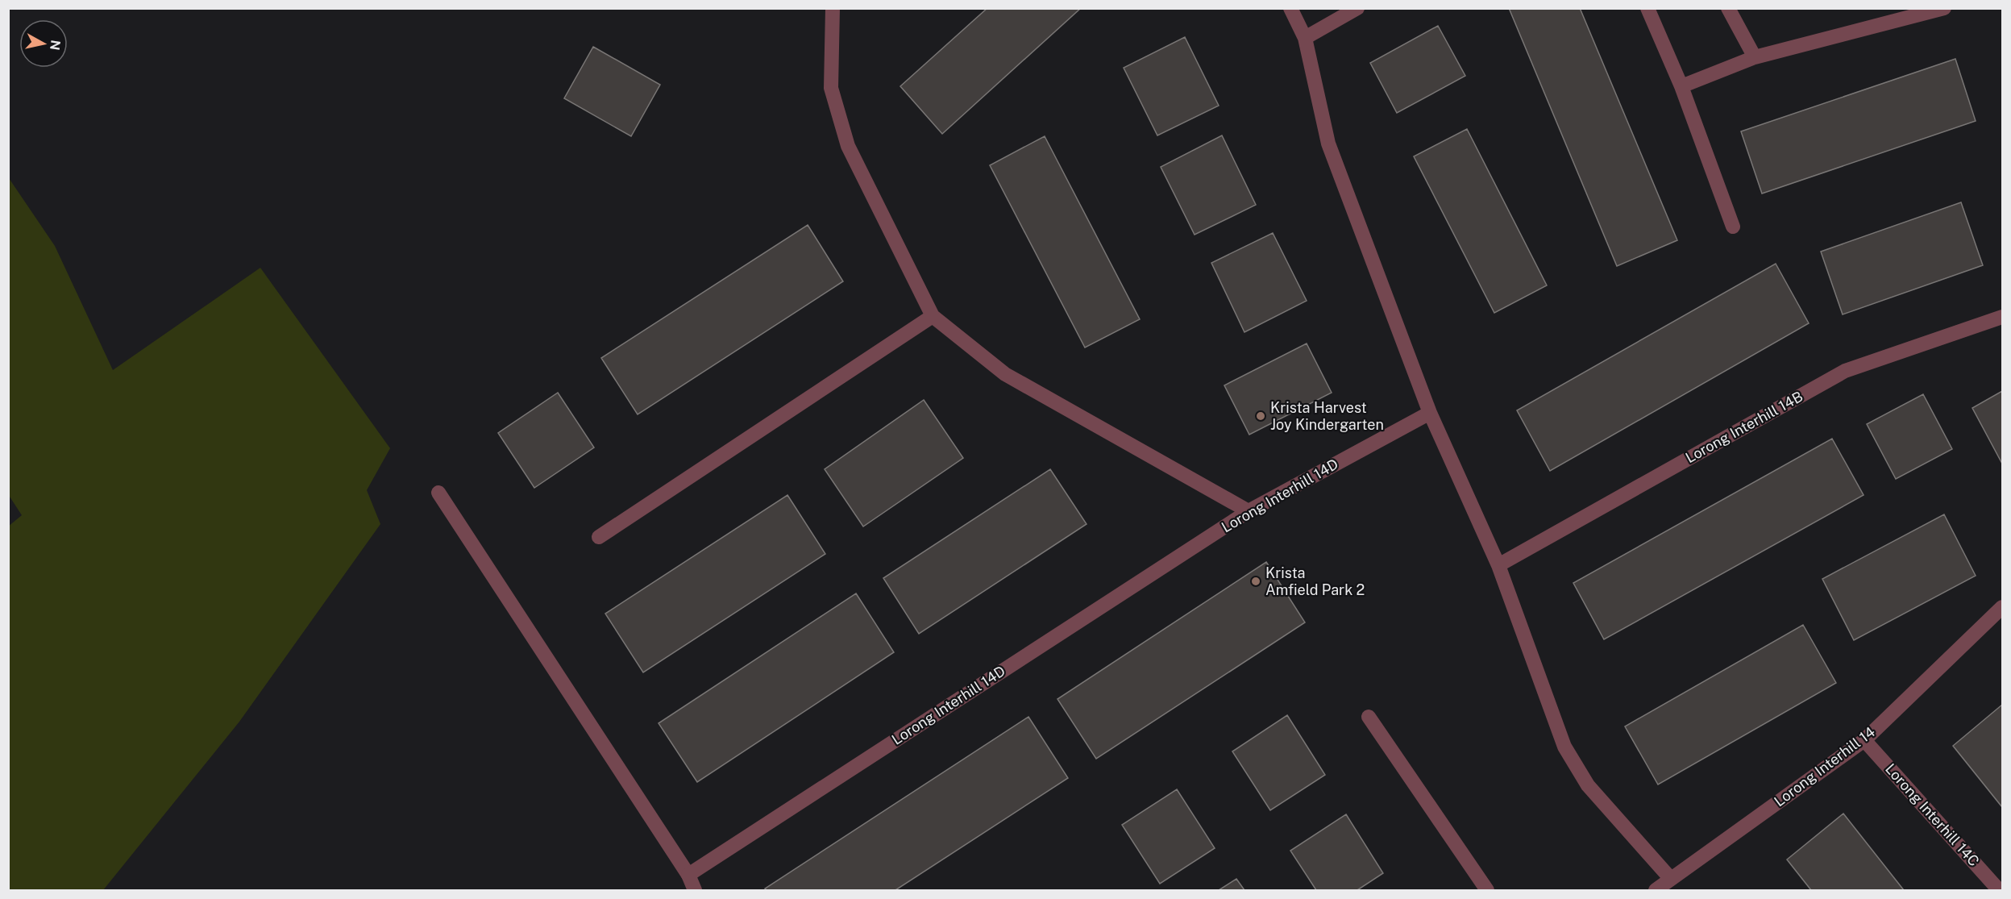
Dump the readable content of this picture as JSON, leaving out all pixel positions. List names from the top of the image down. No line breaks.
{"streets":{"street":["Lorong Interhill 14B","Lorong Interhill 14D","Lorong Interhill 14","Lorong Interhill 14C"]},"crossings":[["Lorong Interhill 14","Lorong Interhill 14C"]],"places":["Krista Harvest Joy Kindergarten","Krista Amfield Park 2"],"north":"right"}
